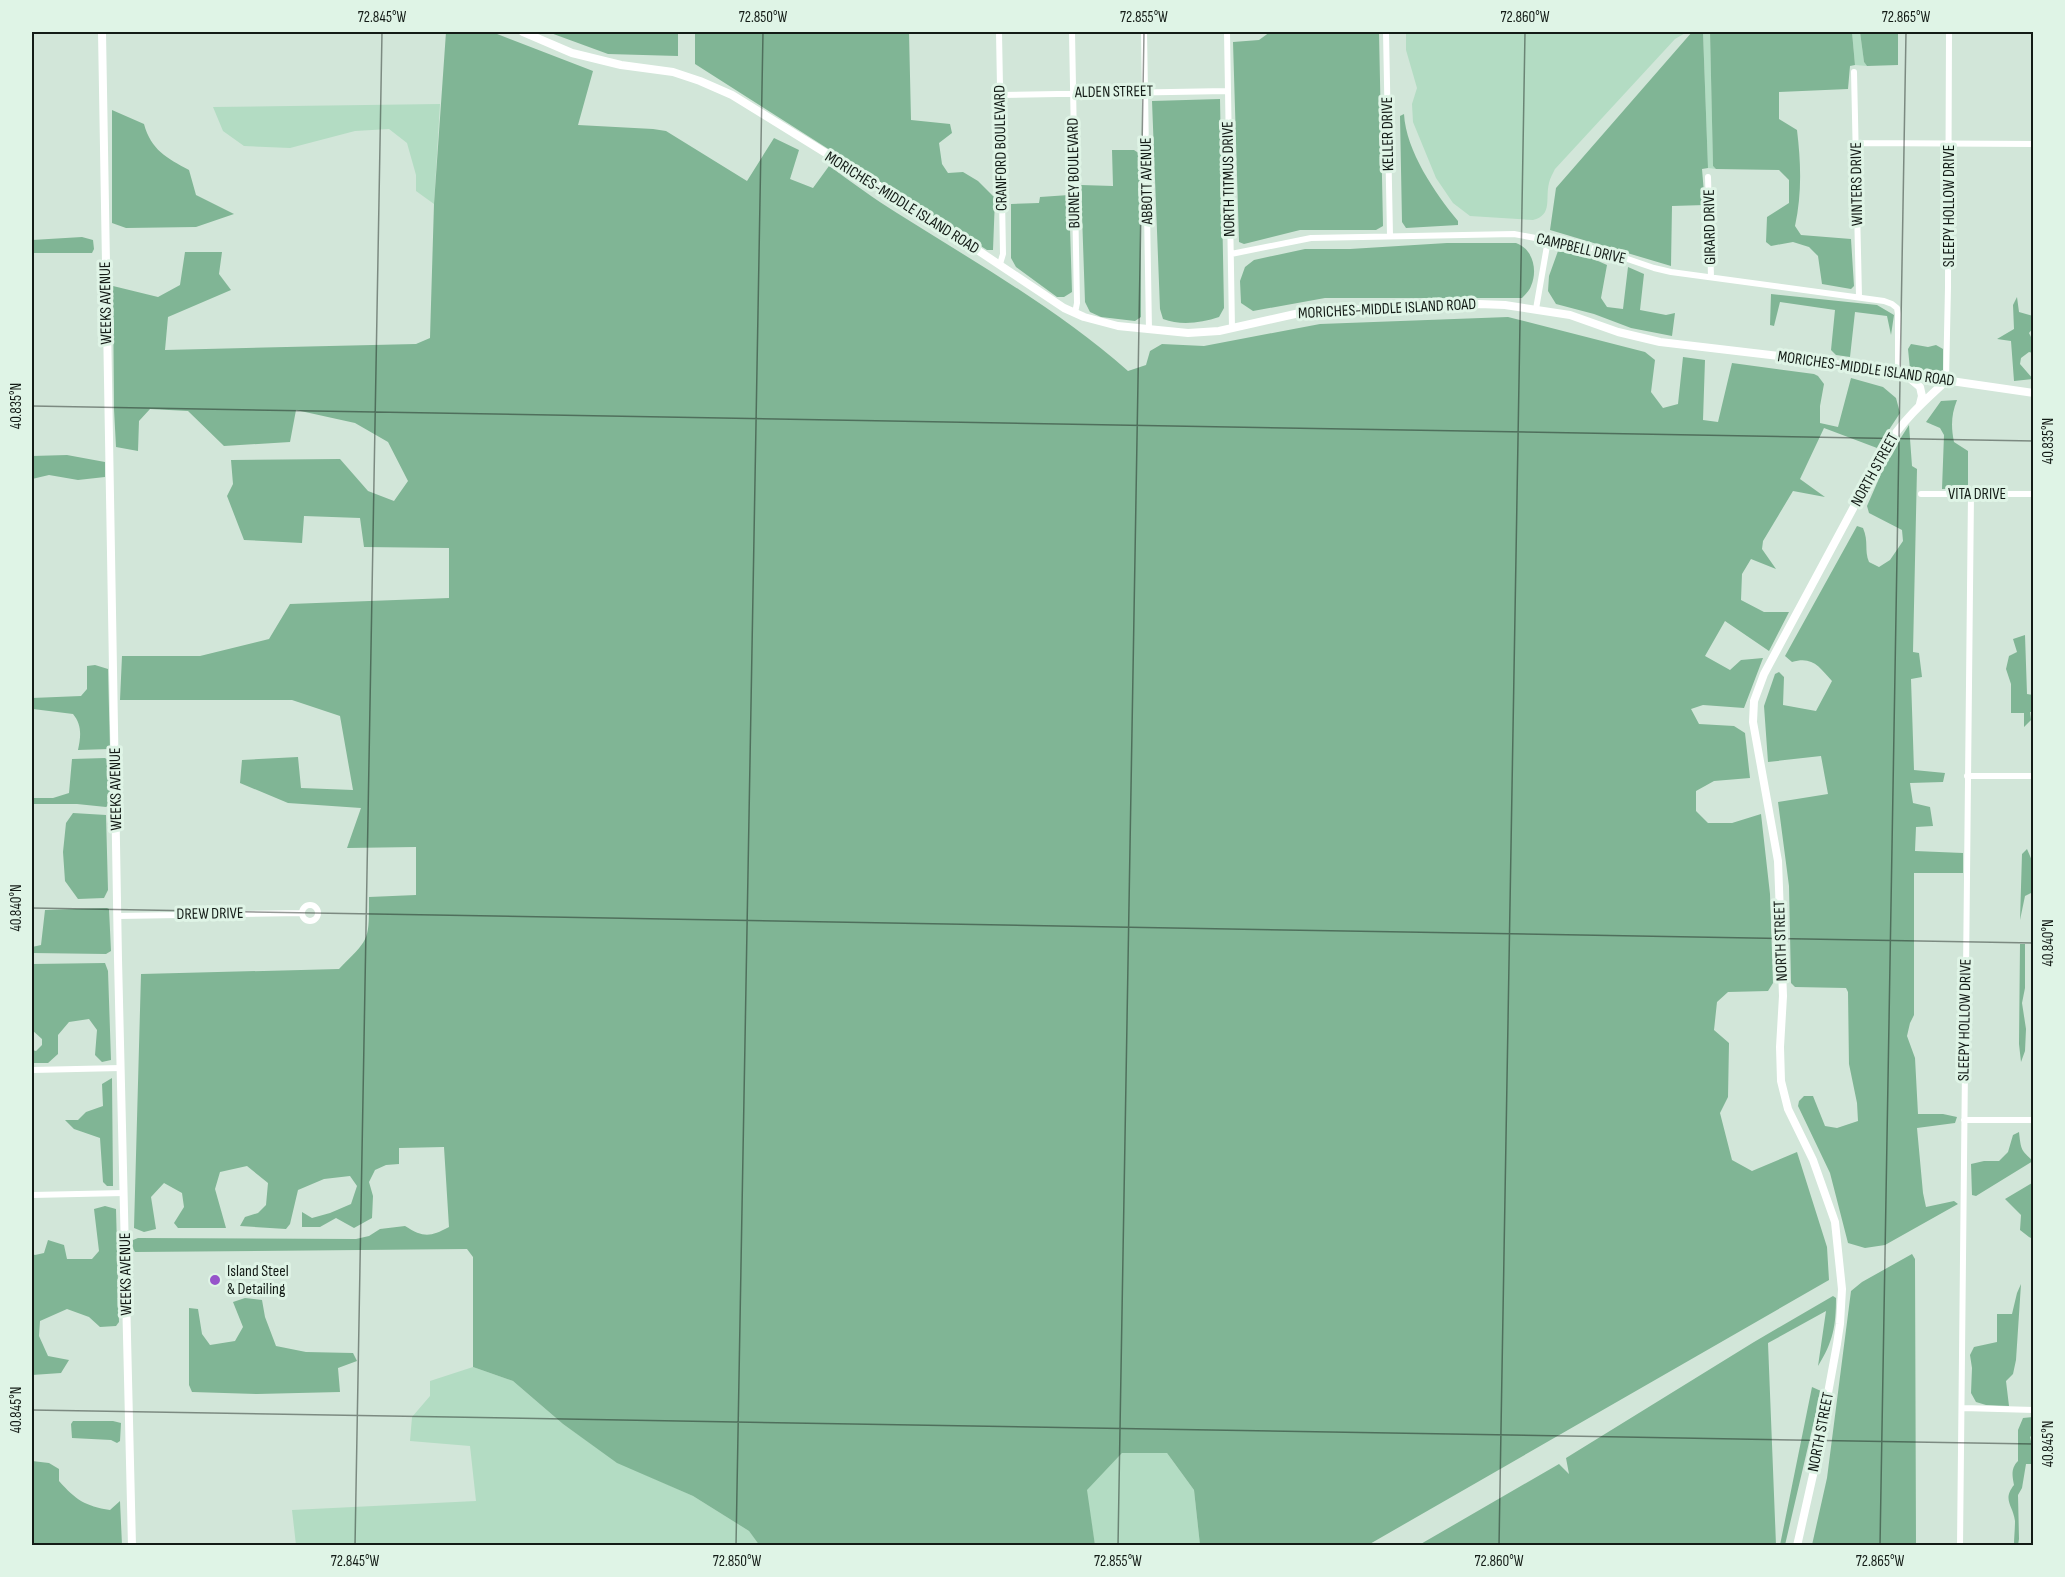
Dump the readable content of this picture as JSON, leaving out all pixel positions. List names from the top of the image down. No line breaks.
{"streets":{"main road":["MORICHES-MIDDLE ISLAND ROAD"],"street":["ALDEN STREET","KELLER DRIVE","CRANFORD BOULEVARD","BURNEY BOULEVARD","NORTH TITMUS DRIVE","ABBOTT AVENUE","WINTERS DRIVE","SLEEPY HOLLOW DRIVE","GIRARD DRIVE","CAMPBELL DRIVE","WEEKS AVENUE","NORTH STREET","VITA DRIVE","DREW DRIVE"]},"crossings":[["ALDEN STREET","CRANFORD BOULEVARD"],["ALDEN STREET","BURNEY BOULEVARD"],["ALDEN STREET","NORTH TITMUS DRIVE"],["ALDEN STREET","ABBOTT AVENUE"],["KELLER DRIVE","CAMPBELL DRIVE"],["CRANFORD BOULEVARD","MORICHES-MIDDLE ISLAND ROAD"],["BURNEY BOULEVARD","MORICHES-MIDDLE ISLAND ROAD"],["NORTH TITMUS DRIVE","MORICHES-MIDDLE ISLAND ROAD"],["NORTH TITMUS DRIVE","CAMPBELL DRIVE"],["ABBOTT AVENUE","MORICHES-MIDDLE ISLAND ROAD"],["WINTERS DRIVE","CAMPBELL DRIVE"],["MORICHES-MIDDLE ISLAND ROAD","SLEEPY HOLLOW DRIVE"],["MORICHES-MIDDLE ISLAND ROAD","CAMPBELL DRIVE"],["MORICHES-MIDDLE ISLAND ROAD","NORTH STREET"],["SLEEPY HOLLOW DRIVE","NORTH STREET"],["SLEEPY HOLLOW DRIVE","VITA DRIVE"],["GIRARD DRIVE","CAMPBELL DRIVE"],["WEEKS AVENUE","DREW DRIVE"]],"places":["Island Steel & Detailing"],"coordinates":["72.845°W","72.850°W","72.855°W","72.860°W","72.865°W","40.835°N","40.840°N","40.845°N"]}
